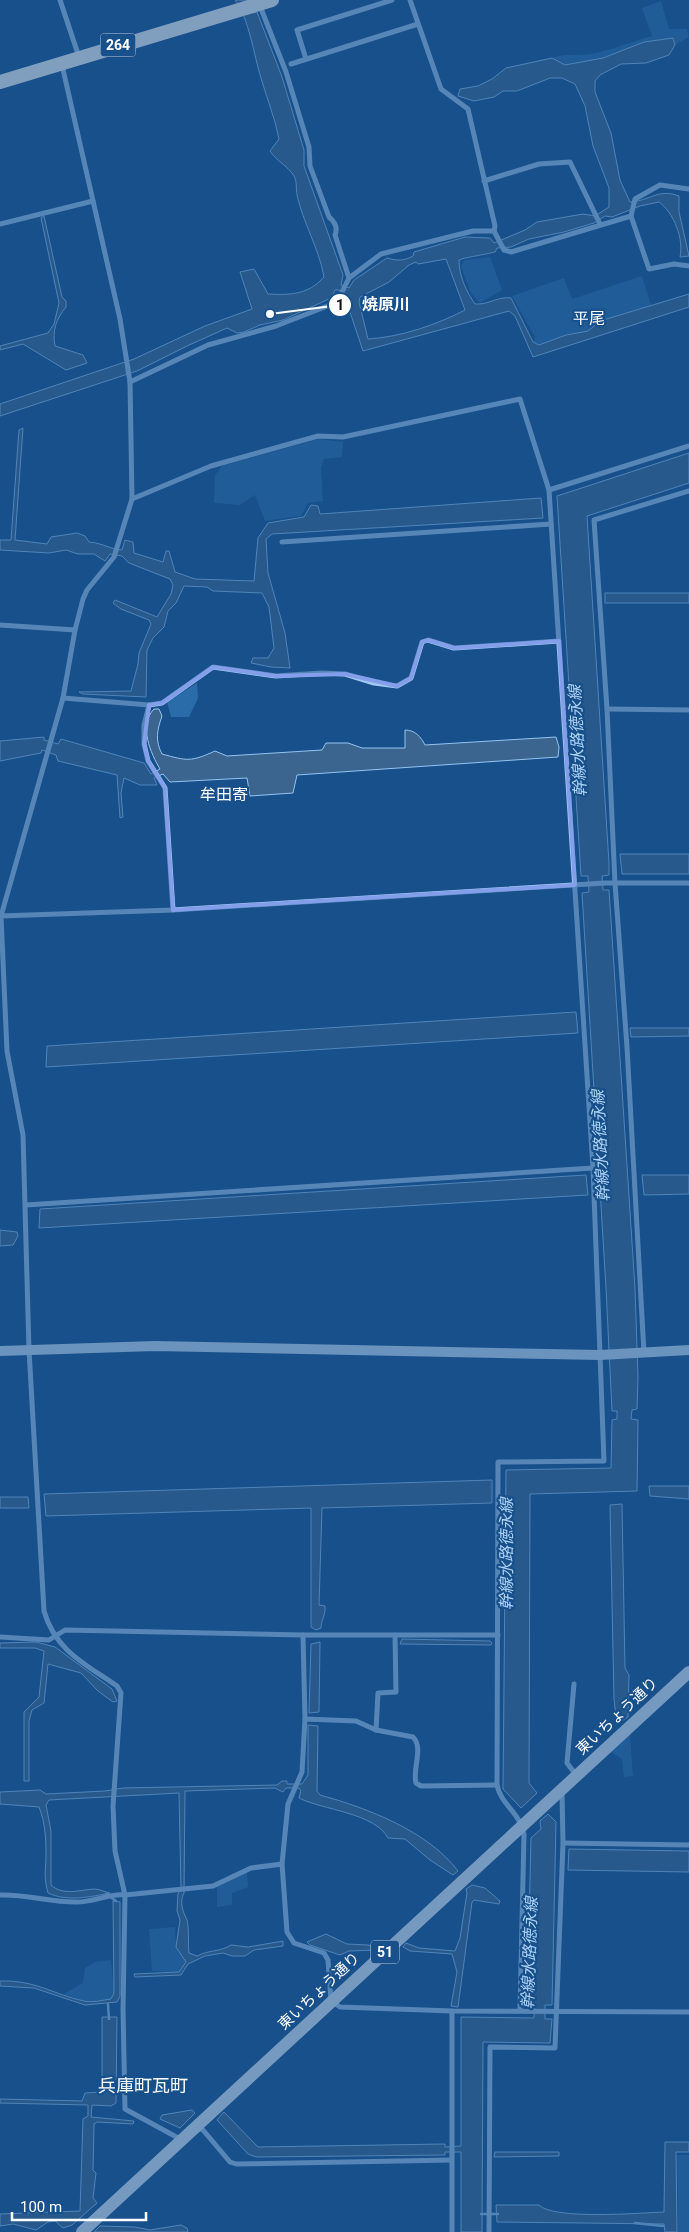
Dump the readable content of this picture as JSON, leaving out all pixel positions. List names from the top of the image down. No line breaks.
{"streets":{"highway":["264"],"main road":["東いちょう通り","51"]},"districts":["平尾","牟田寄","兵庫町瓦町"],"water":["幹線水路徳永線"],"places":["焼原川"],"scale_bar":"100 m"}
